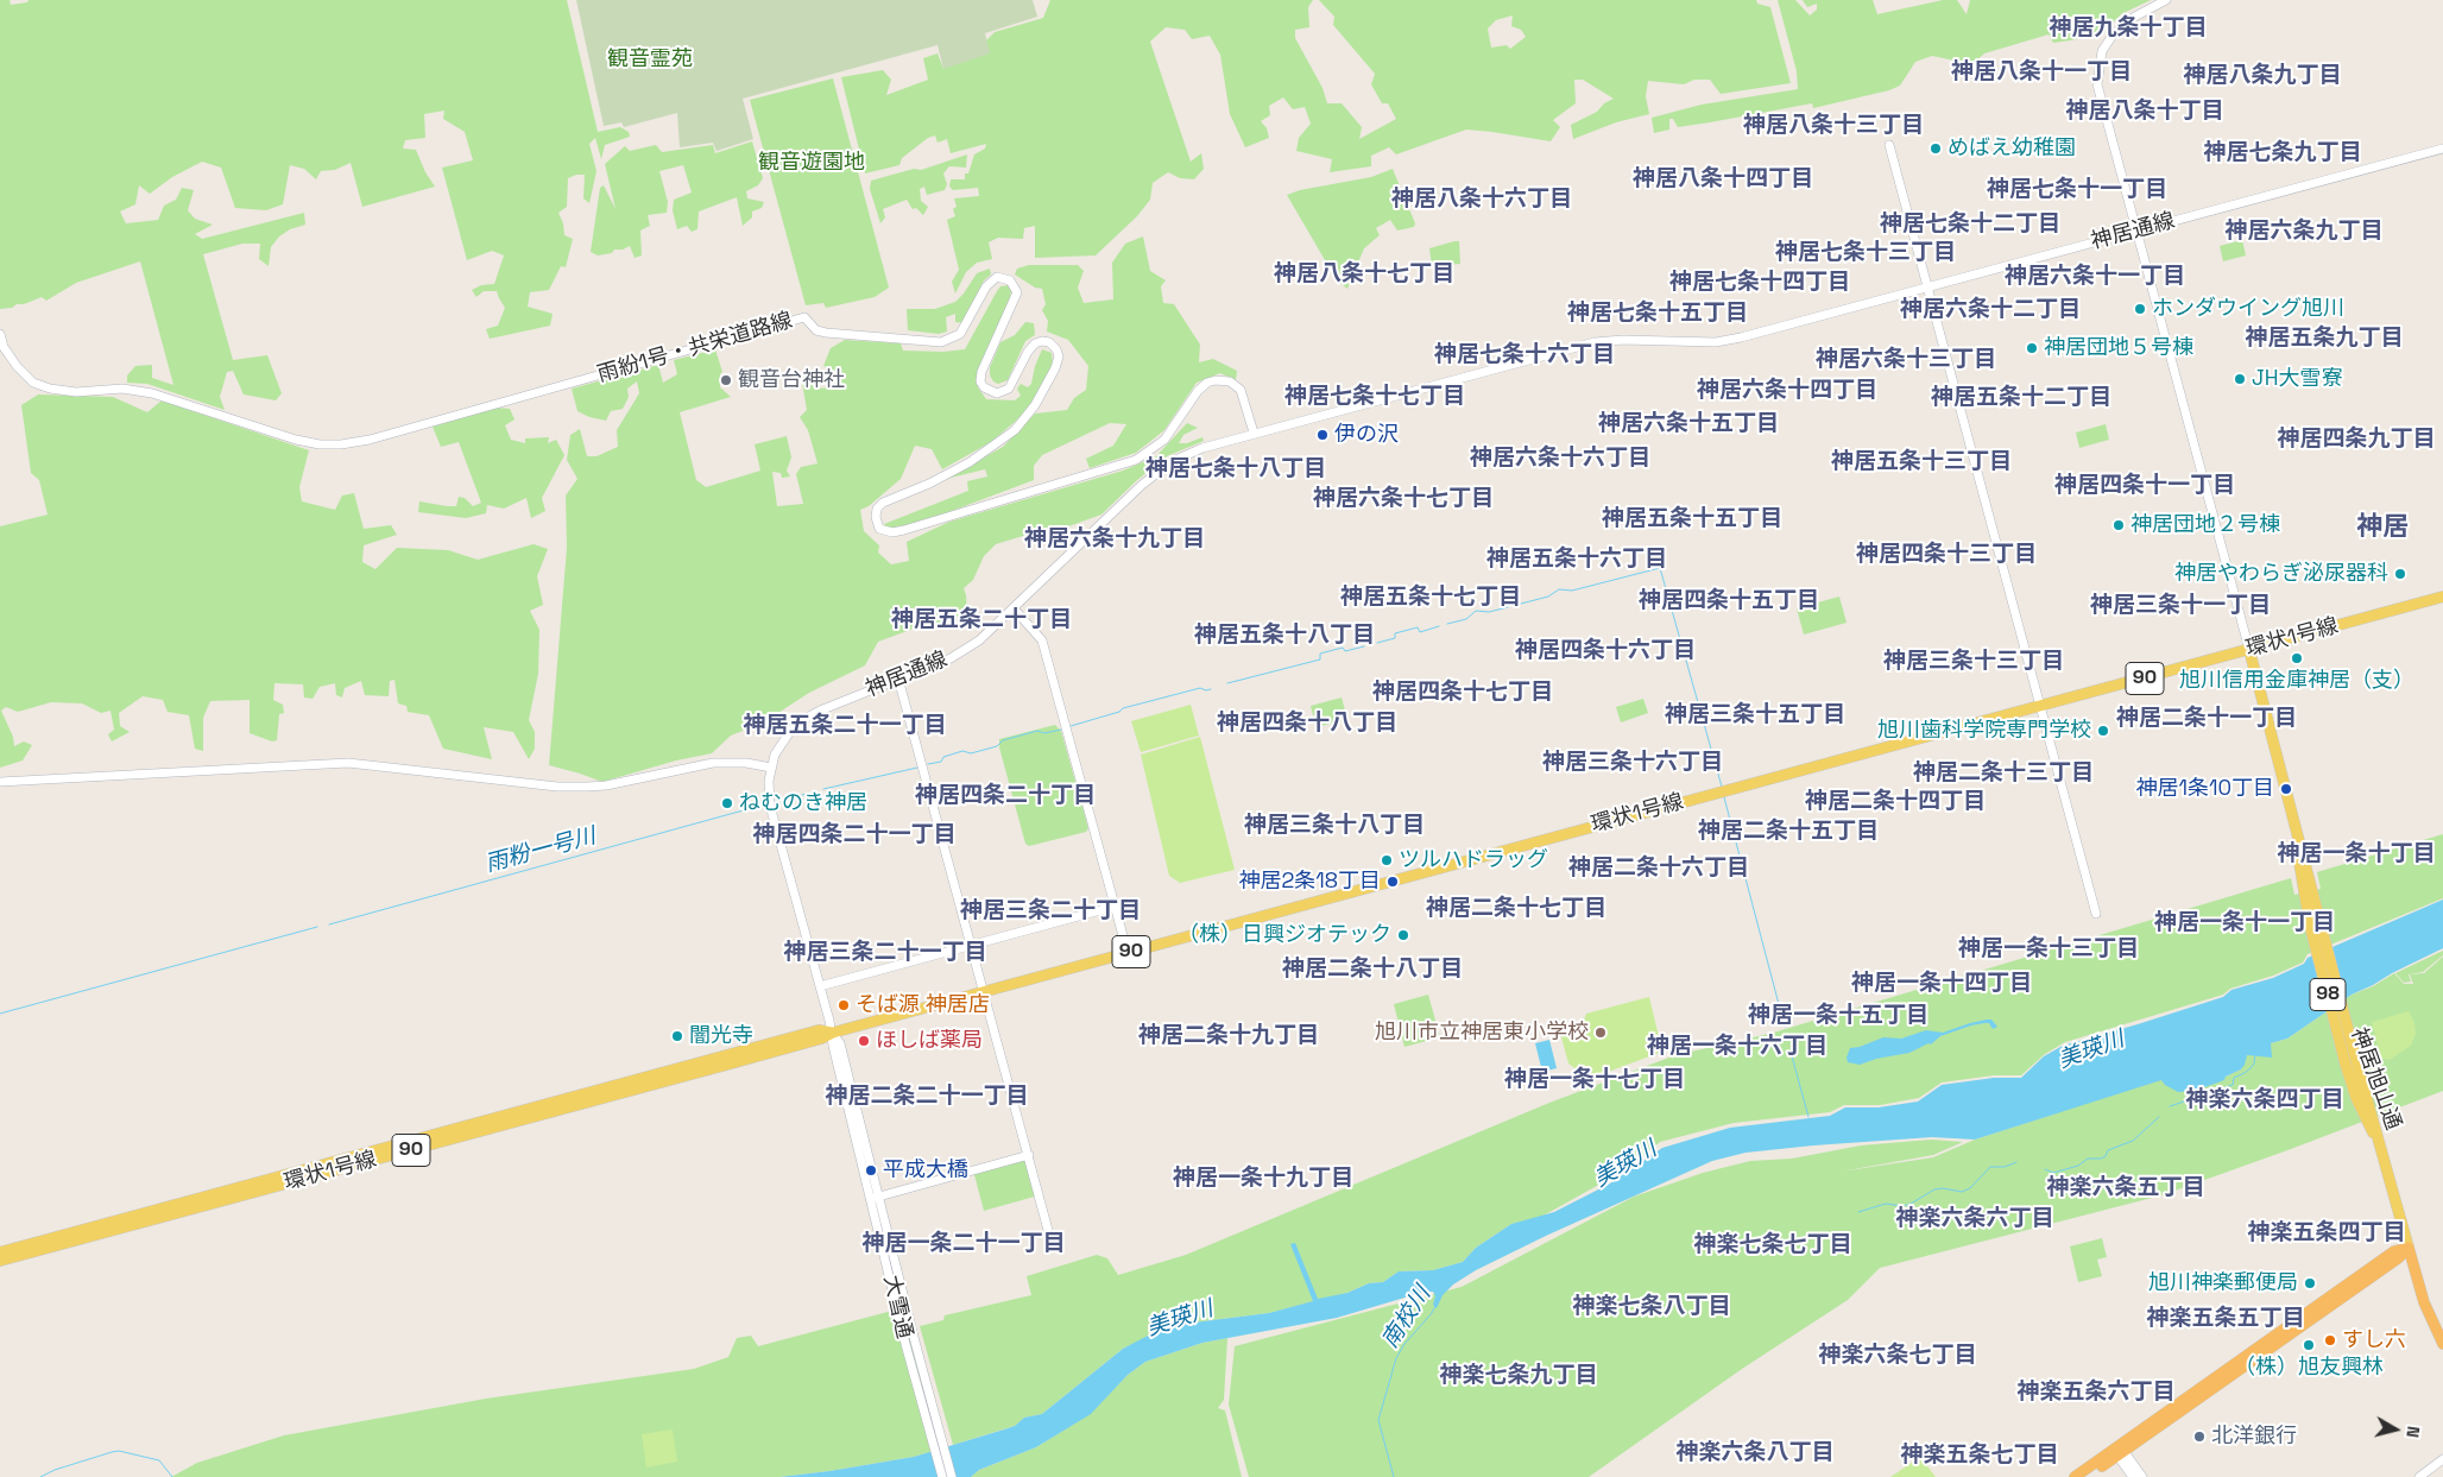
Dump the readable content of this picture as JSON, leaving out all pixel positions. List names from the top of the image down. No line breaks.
{"streets":{"highway":["神居旭山通"],"main road":["環状1号線","90","98"],"street":["神居通線","雨紛1号・共栄道路線","大雪通"]},"crossings":[["神居通線","雨紛1号・共栄道路線"],["神居通線","環状1号線"],["神居通線","神居旭山通"],["神居通線","大雪通"],["環状1号線","神居旭山通"],["環状1号線","大雪通"]],"districts":["神居九条十丁目","神居八条十一丁目","神居八条九丁目","神居八条十丁目","神居八条十三丁目","神居七条九丁目","神居八条十四丁目","神居七条十一丁目","神居八条十六丁目","神居七条十二丁目","神居六条九丁目","神居七条十三丁目","神居八条十七丁目","神居六条十一丁目","神居七条十四丁目","神居六条十二丁目","神居七条十五丁目","神居五条九丁目","神居七条十六丁目","神居六条十三丁目","神居六条十四丁目","神居七条十七丁目","神居五条十二丁目","神居六条十五丁目","神居四条九丁目","神居六条十六丁目","神居五条十三丁目","神居七条十八丁目","神居四条十一丁目","神居六条十七丁目","神居五条十五丁目","神居","神居六条十九丁目","神居四条十三丁目","神居五条十六丁目","神居五条十七丁目","神居四条十五丁目","神居三条十一丁目","神居五条二十丁目","神居五条十八丁目","神居四条十六丁目","神居三条十三丁目","神居四条十七丁目","神居三条十五丁目","神居二条十一丁目","神居四条十八丁目","神居五条二十一丁目","神居三条十六丁目","神居二条十三丁目","神居四条二十丁目","神居二条十四丁目","神居三条十八丁目","神居二条十五丁目","神居四条二十一丁目","神居一条十丁目","神居二条十六丁目","神居二条十七丁目","神居三条二十丁目","神居一条十一丁目","神居一条十三丁目","神居三条二十一丁目","神居二条十八丁目","神居一条十四丁目","神居一条十五丁目","神居二条十九丁目","神居一条十六丁目","神居一条十七丁目","神居二条二十一丁目","神楽六条四丁目","神居一条十九丁目","神楽六条五丁目","神楽六条六丁目","神楽五条四丁目","神居一条二十一丁目","神楽七条七丁目","神楽七条八丁目","神楽五条五丁目","神楽六条七丁目","神楽七条九丁目","神楽五条六丁目","神楽六条八丁目","神楽五条七丁目"],"water":["雨粉一号川","美瑛川","南校川"],"parks":["観音霊苑","観音遊園地"],"places":["めばえ幼稚園","ホンダウイング旭川","神居団地５号棟","JH大雪寮","観音台神社","伊の沢","神居団地２号棟","神居やわらぎ泌尿器科","旭川信用金庫神居（支）","旭川歯科学院専門学校","神居1条10丁目","ねむのき神居","ツルハドラッグ","神居2条18丁目","（株）日興ジオテック","そば源 神居店","旭川市立神居東小学校","闇光寺","ほしば薬局","平成大橋","旭川神楽郵便局","すし六","（株）旭友興林","北洋銀行"],"north":"right"}
